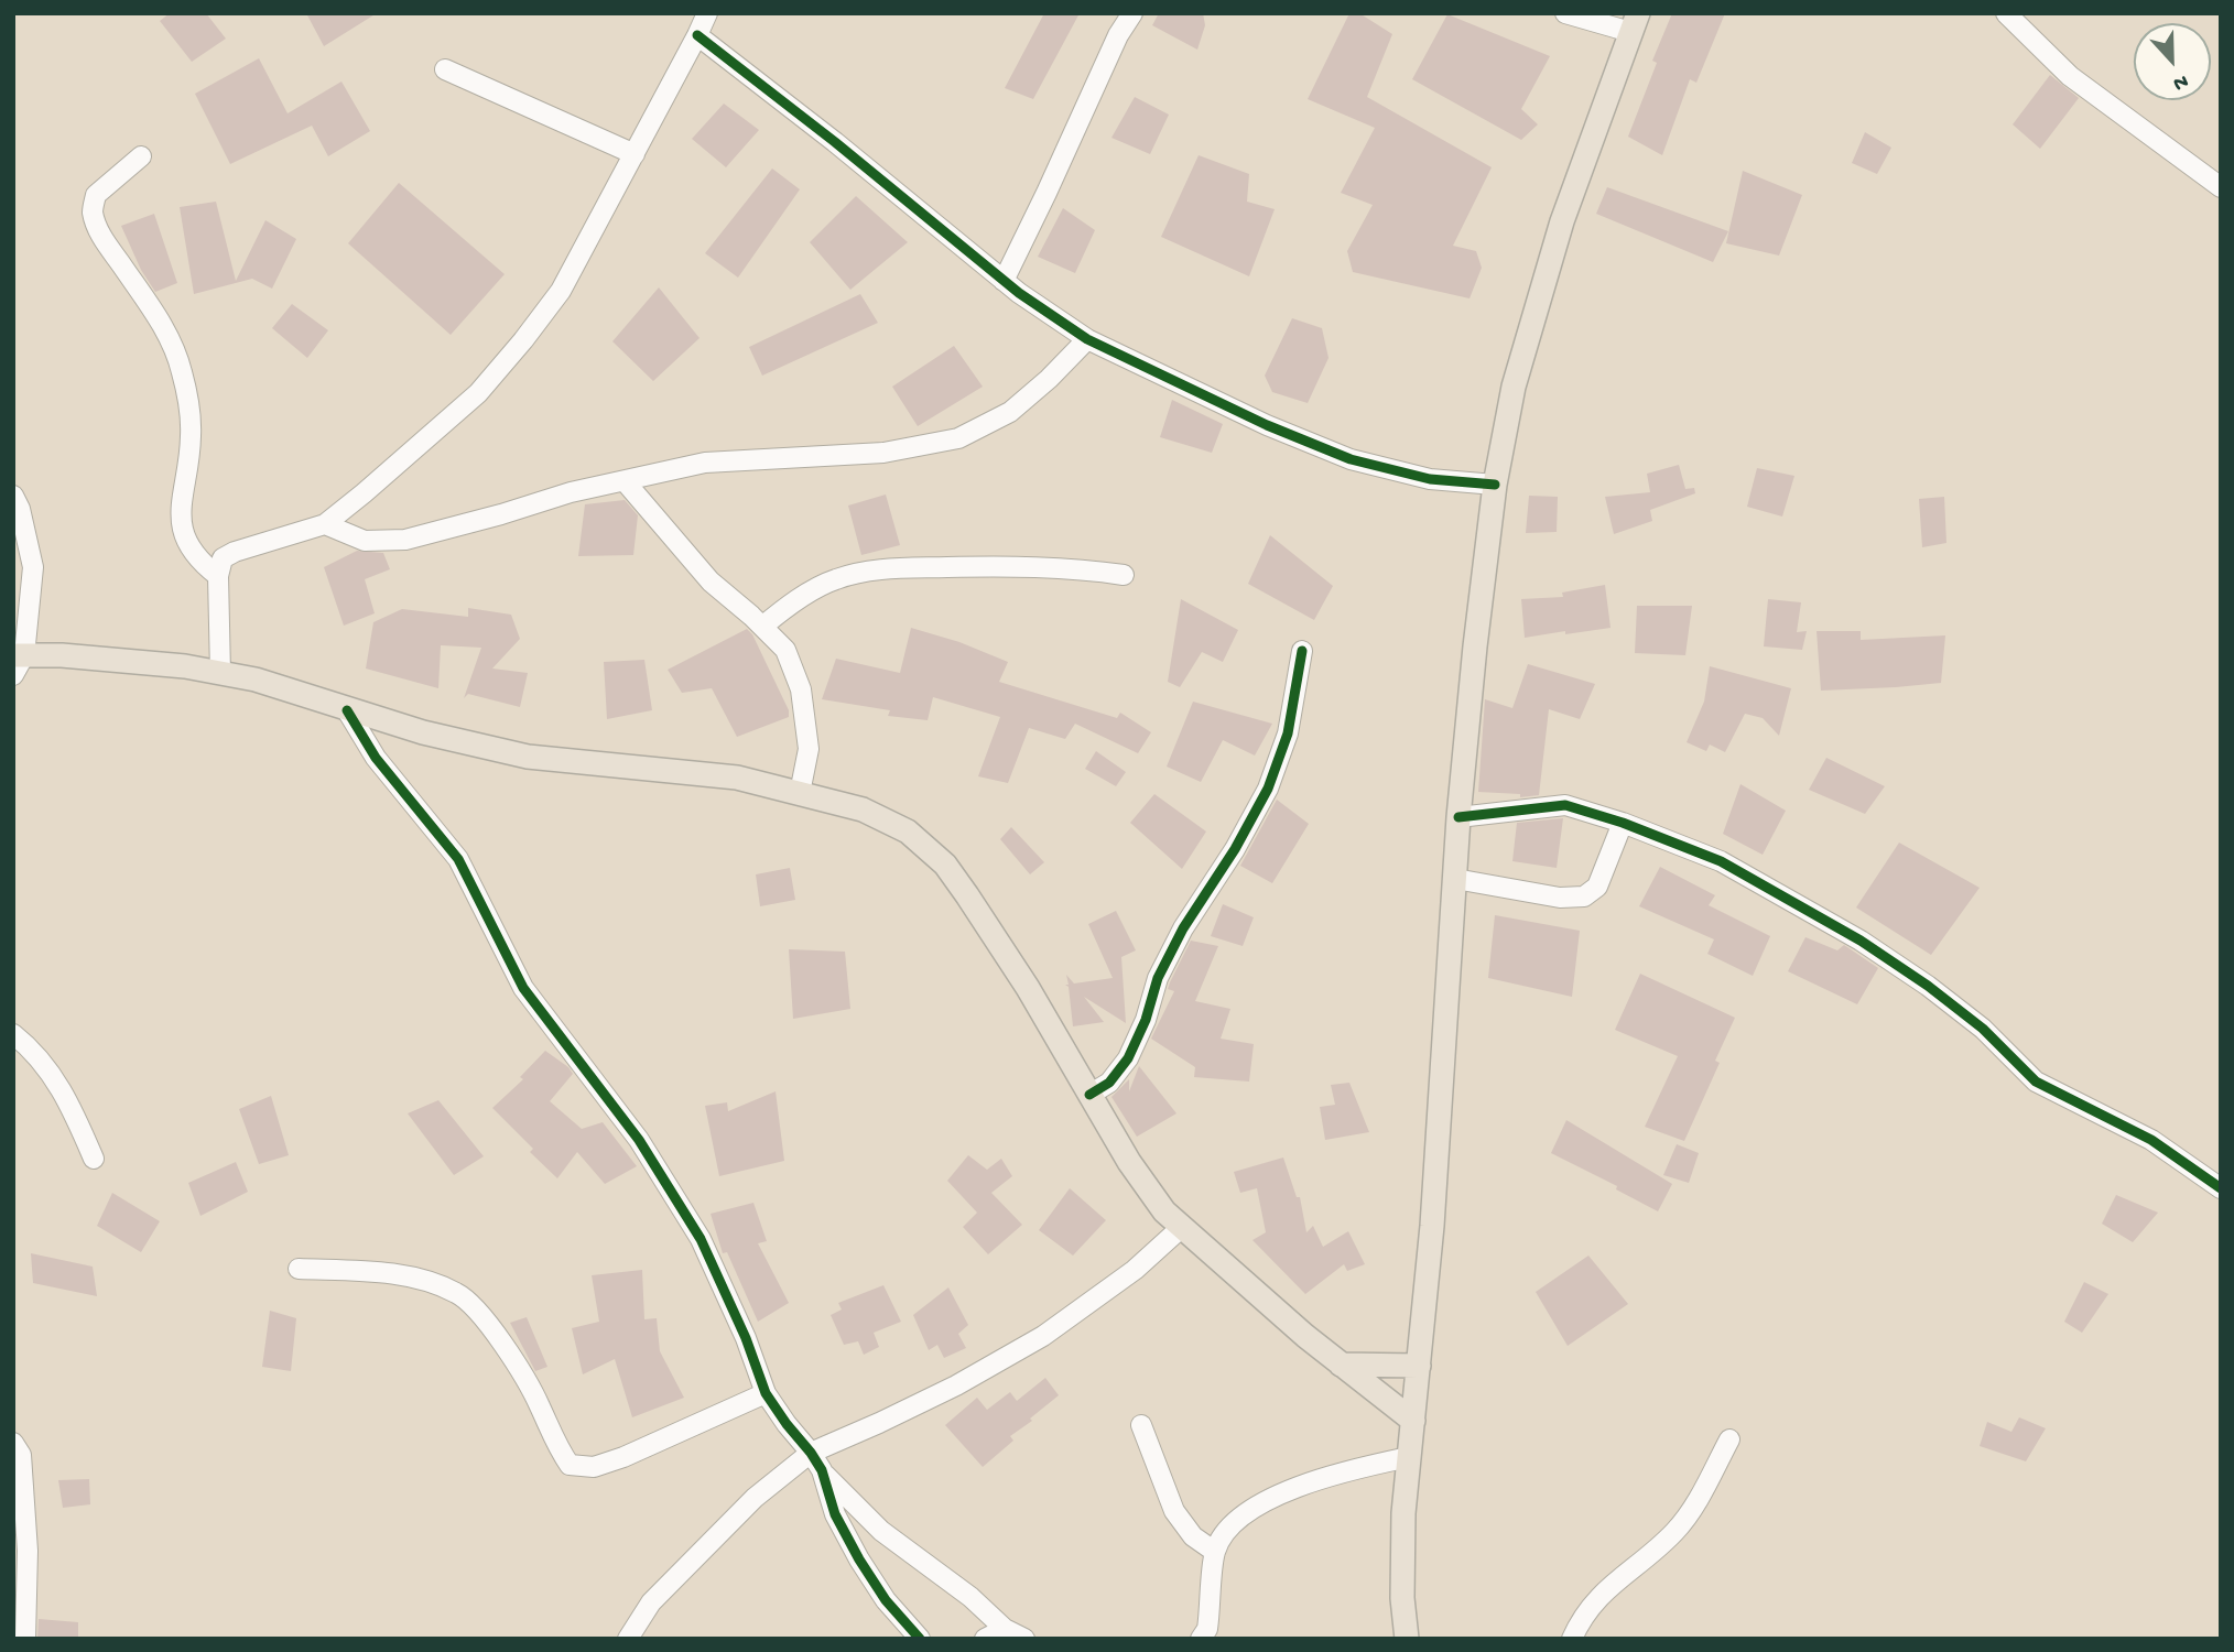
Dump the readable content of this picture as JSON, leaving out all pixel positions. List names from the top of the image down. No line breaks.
{"north":"bottom"}
